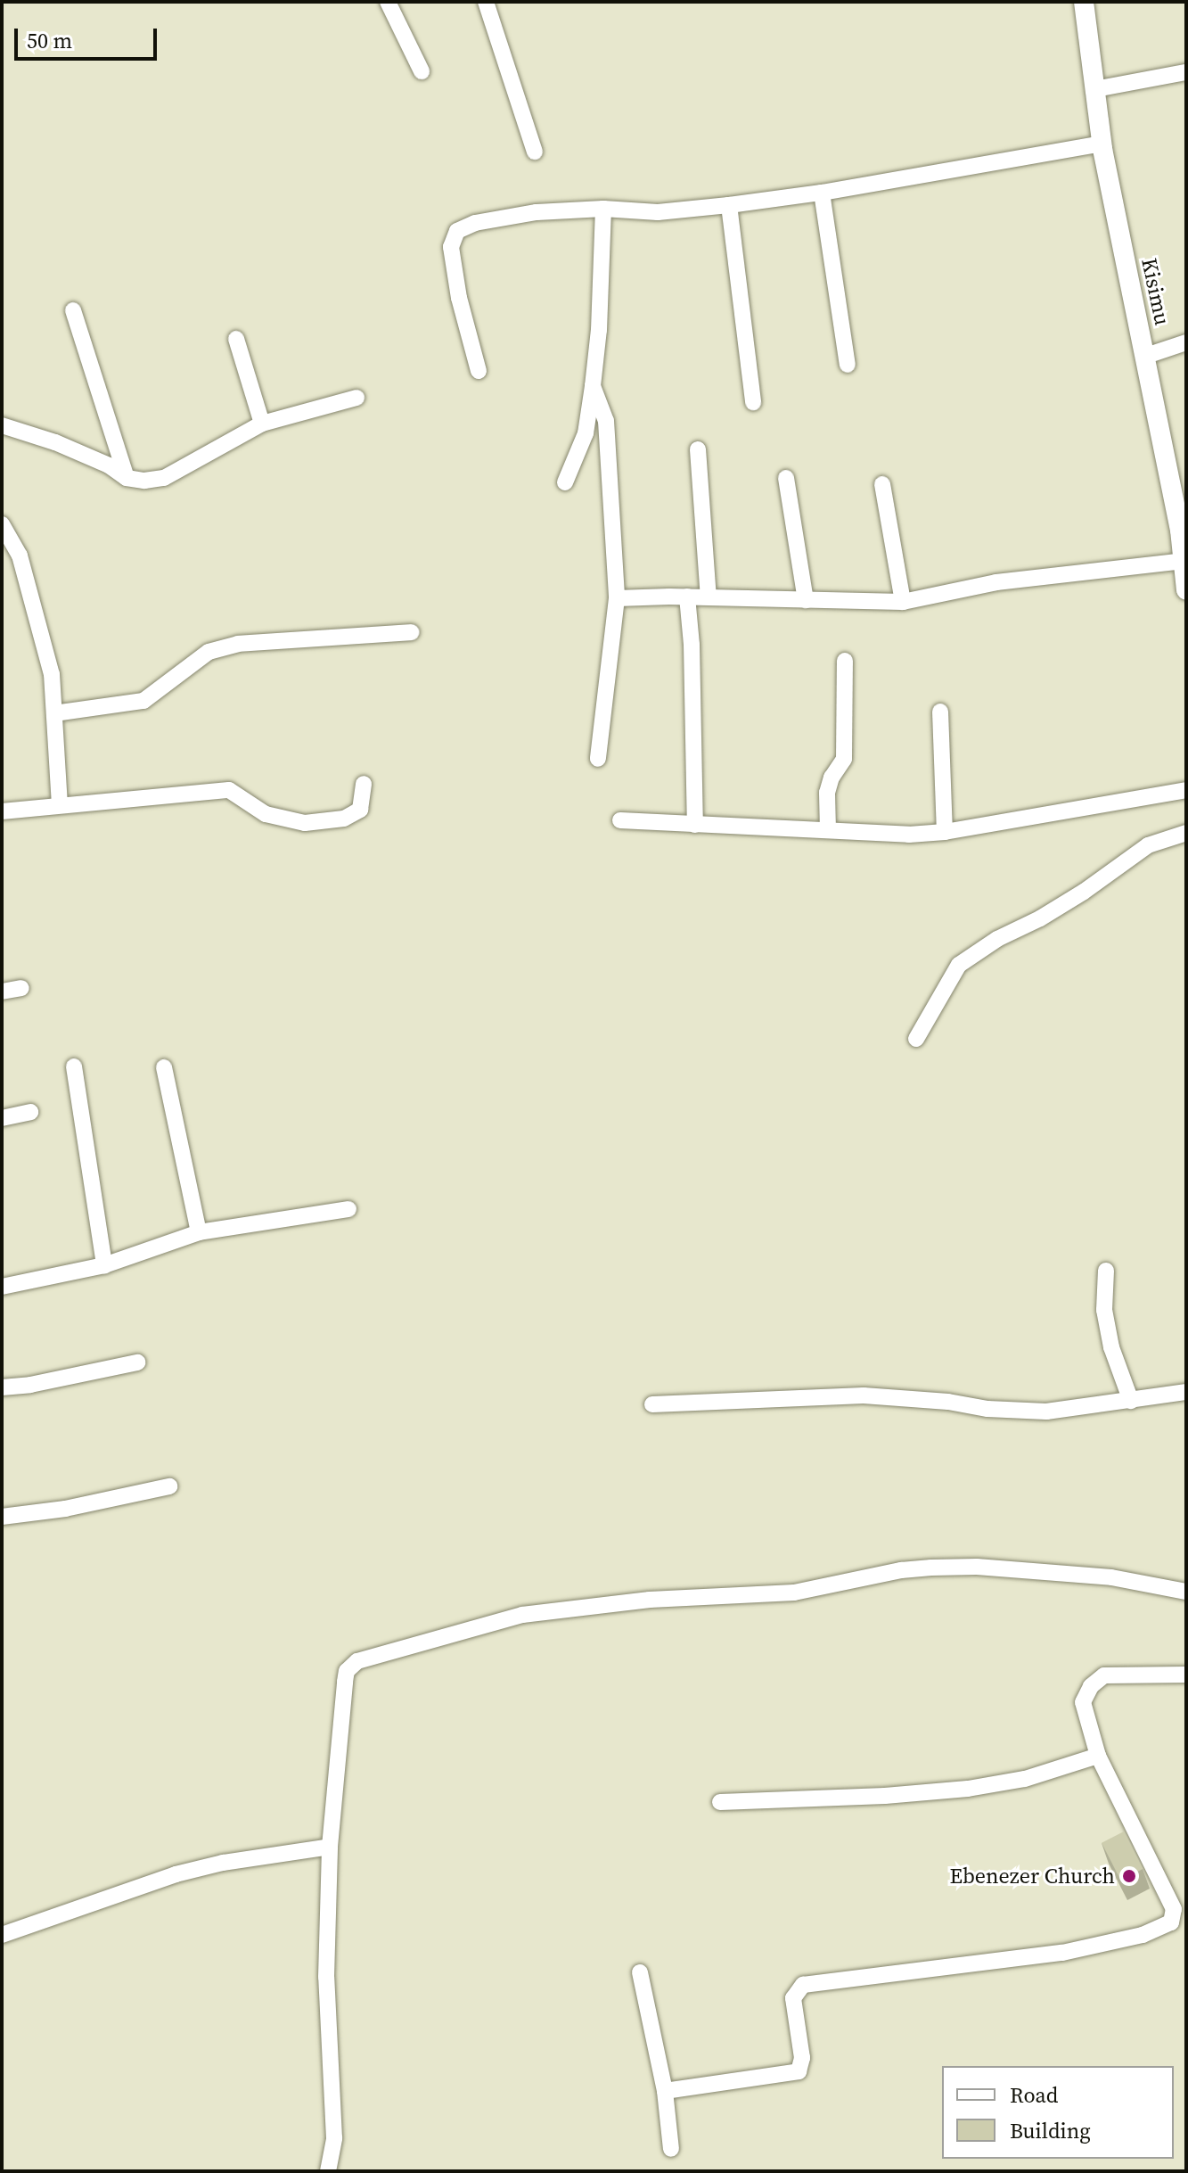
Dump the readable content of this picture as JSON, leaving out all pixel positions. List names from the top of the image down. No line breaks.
{"streets":{"street":["Kisimu"]},"places":["Ebenezer Church"],"legend":["Road","Building"],"scale_bar":"50 m"}
